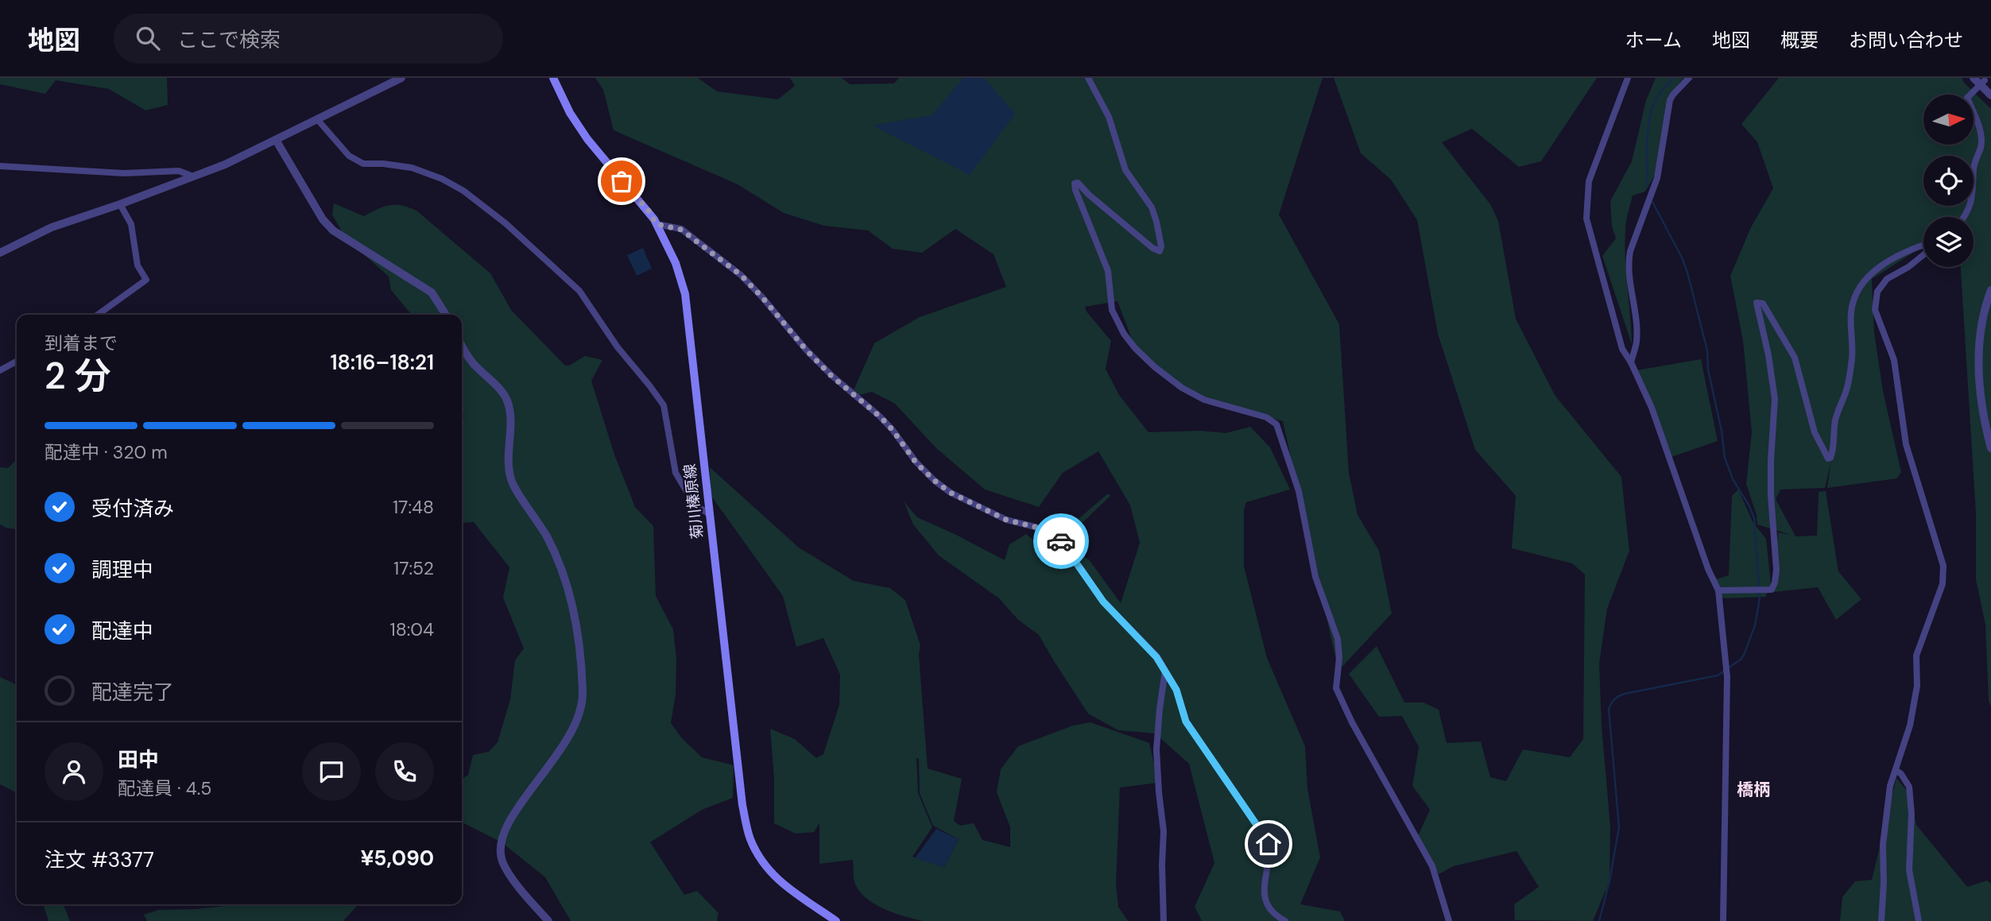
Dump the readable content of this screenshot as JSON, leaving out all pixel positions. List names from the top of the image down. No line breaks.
{"streets":{"main road":["菊川榛原線"]},"districts":["橋柄"],"north":"right","page":{"header":"地図","search":"ここで検索","nav":["ホーム","地図","概要","お問い合わせ"],"heading":["2 分","到着まで","18:16–18:21"],"panel":["田中","配達員 · 4.5","注文 #3377","¥5,090"],"bar":"配達中 · 320 m","list":[["受付済み","17:48"],["調理中","17:52"],["配達中","18:04"],"配達完了"]}}
